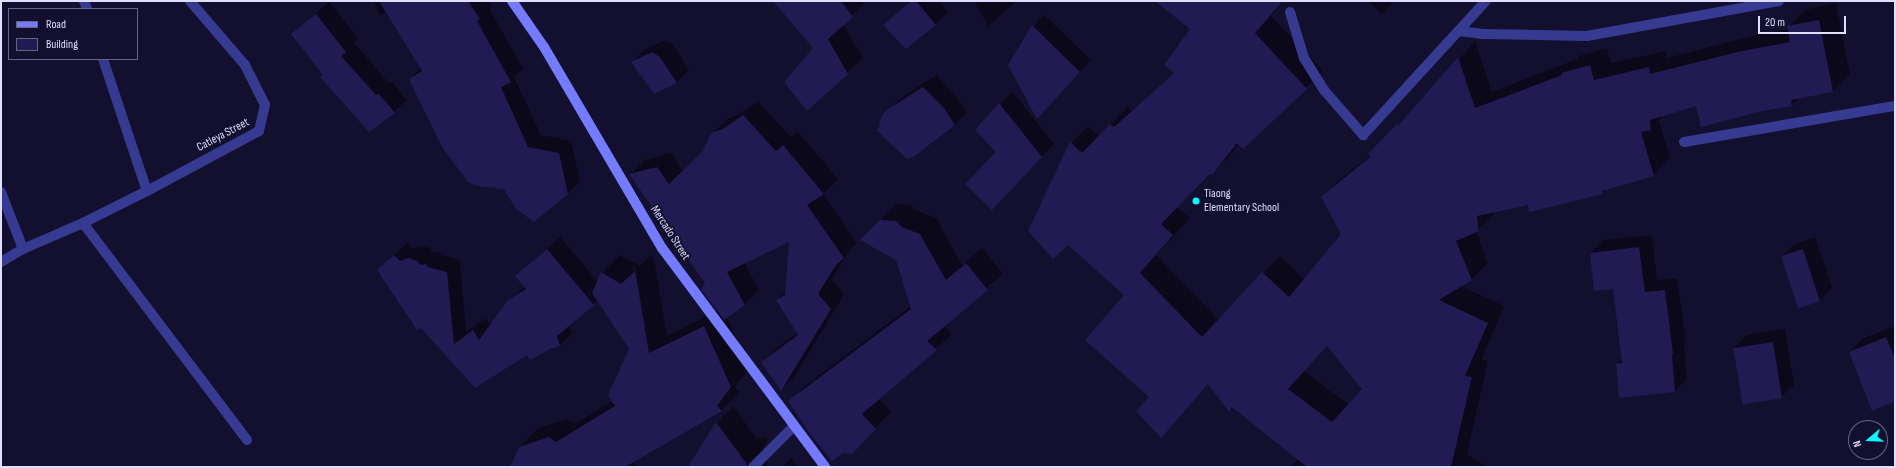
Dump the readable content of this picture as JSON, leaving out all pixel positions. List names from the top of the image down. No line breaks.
{"streets":{"street":["Catleya Street","Mercado Street"]},"places":["Tiaong Elementary School"],"legend":["Road","Building"],"scale_bar":"20 m","north":"left"}
